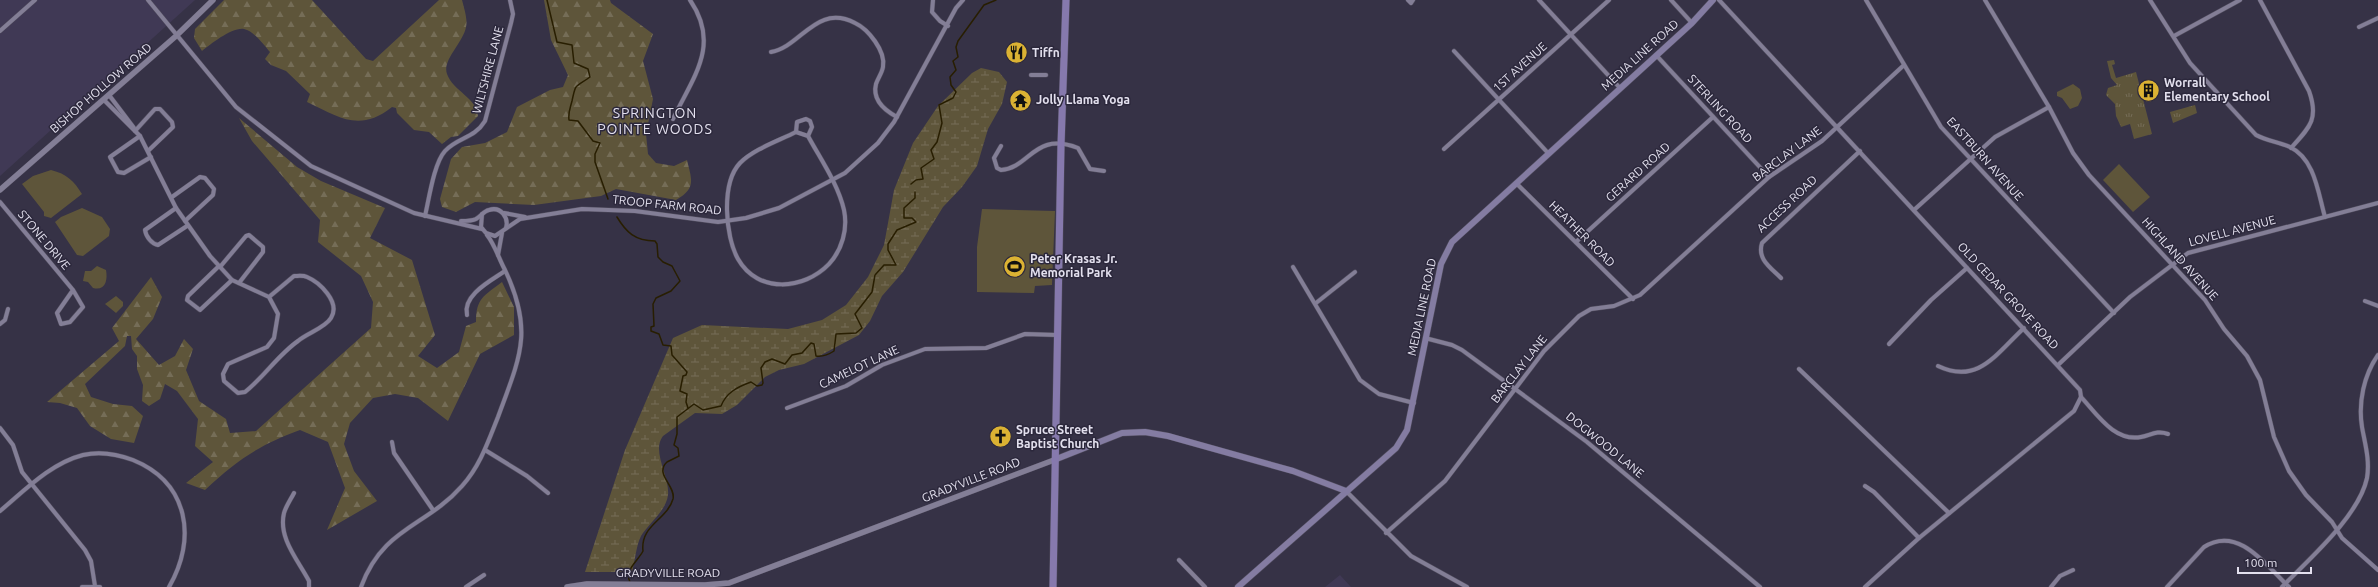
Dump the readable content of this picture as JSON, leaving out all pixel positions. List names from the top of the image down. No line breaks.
{"streets":{"main road":["MEDIA LINE ROAD","GRADYVILLE ROAD"],"street":["1ST AVENUE","WILTSHIRE LANE","BISHOP HOLLOW ROAD","STERLING ROAD","BARCLAY LANE","EASTBURN AVENUE","GERARD ROAD","ACCESS ROAD","TROOP FARM ROAD","LOVELL AVENUE","HEATHER ROAD","STONE DRIVE","HIGHLAND AVENUE","OLD CEDAR GROVE ROAD","CAMELOT LANE","DOGWOOD LANE"]},"crossings":[["MEDIA LINE ROAD","STERLING ROAD"],["MEDIA LINE ROAD","HEATHER ROAD"],["MEDIA LINE ROAD","DOGWOOD LANE"],["MEDIA LINE ROAD","GRADYVILLE ROAD"],["STERLING ROAD","BARCLAY LANE"],["STERLING ROAD","GERARD ROAD"],["BARCLAY LANE","EASTBURN AVENUE"],["BARCLAY LANE","HEATHER ROAD"],["BARCLAY LANE","OLD CEDAR GROVE ROAD"],["BARCLAY LANE","DOGWOOD LANE"],["BARCLAY LANE","GRADYVILLE ROAD"],["EASTBURN AVENUE","LOVELL AVENUE"],["GERARD ROAD","HEATHER ROAD"],["ACCESS ROAD","OLD CEDAR GROVE ROAD"],["LOVELL AVENUE","HIGHLAND AVENUE"],["LOVELL AVENUE","OLD CEDAR GROVE ROAD"]],"districts":["SPRINGTON POINTE WOODS"],"places":{"restaurant":["Tiffn"],"building":["Worrall Elementary School"],"temple":["Jolly Llama Yoga"],"sports":["Peter Krasas Jr. Memorial Park"],"church":["Spruce Street Baptist Church"]},"scale_bar":"100 m"}
